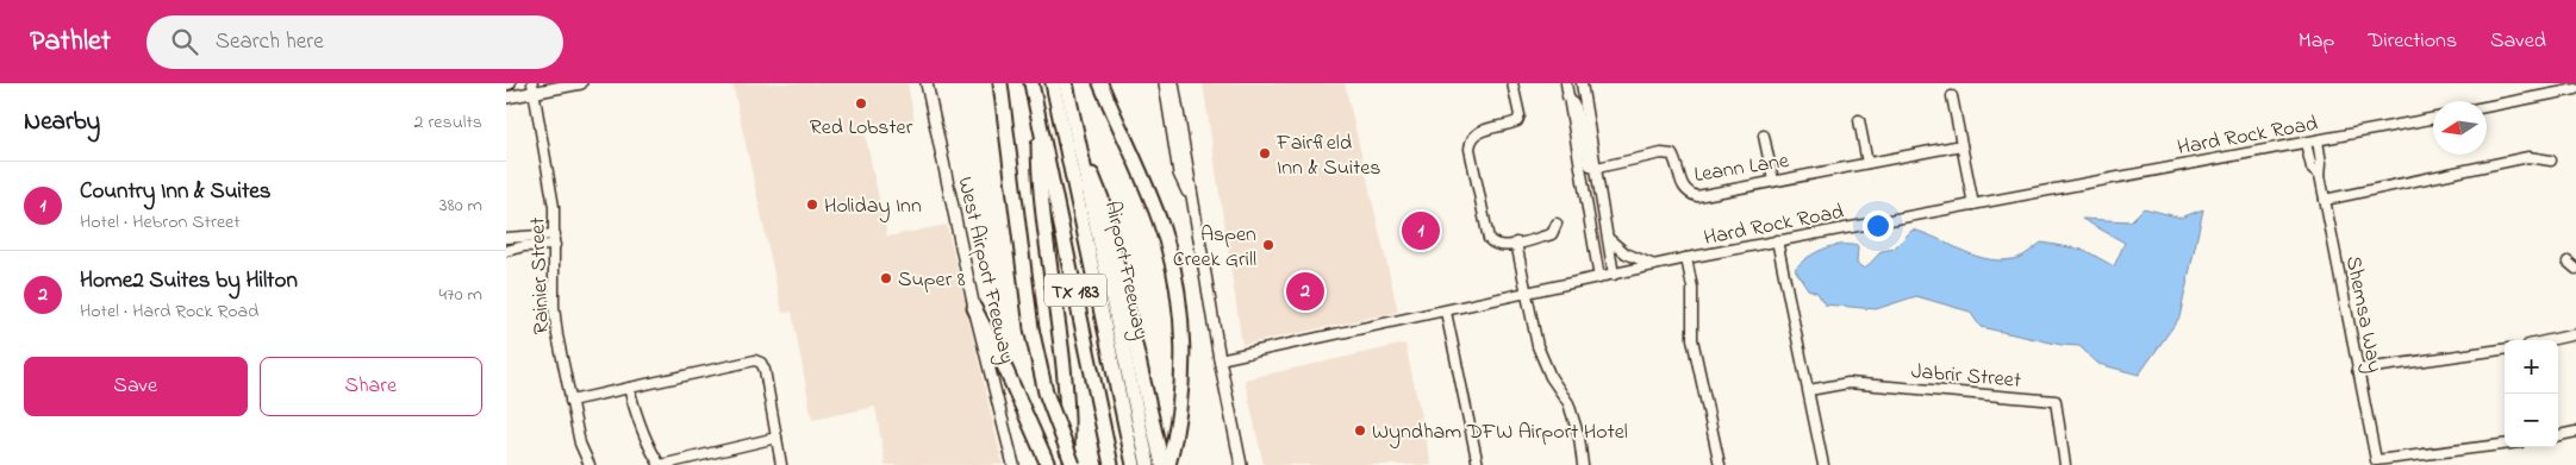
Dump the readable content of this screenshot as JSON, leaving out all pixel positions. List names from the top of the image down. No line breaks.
{"streets":{"highway":["Airport Freeway","TX 183"],"main road":["West Airport Freeway"],"street":["Hard Rock Road","Leann Lane","Rainier Street","Shemsa Way","Jabrir Street"]},"crossings":[["Hard Rock Road","Shemsa Way"]],"places":["Red Lobster","Fairfield Inn & Suites","Holiday Inn","Aspen Creek Grill","Super 8","Wyndham DFW Airport Hotel"],"north":"left","page":{"header":"Pathlet","search":"Search here","nav":["Map","Directions","Saved"],"heading":["Nearby","2 results"],"list":[{"mark":"1","name":"Country Inn & Suites","note":"Hotel · Hebron Street","value":"380 m"},{"mark":"2","name":"Home2 Suites by Hilton","note":"Hotel · Hard Rock Road","value":"470 m"}],"pins":["1","2"],"buttons":["Save","Share"],"map_buttons":["+","−"]}}
